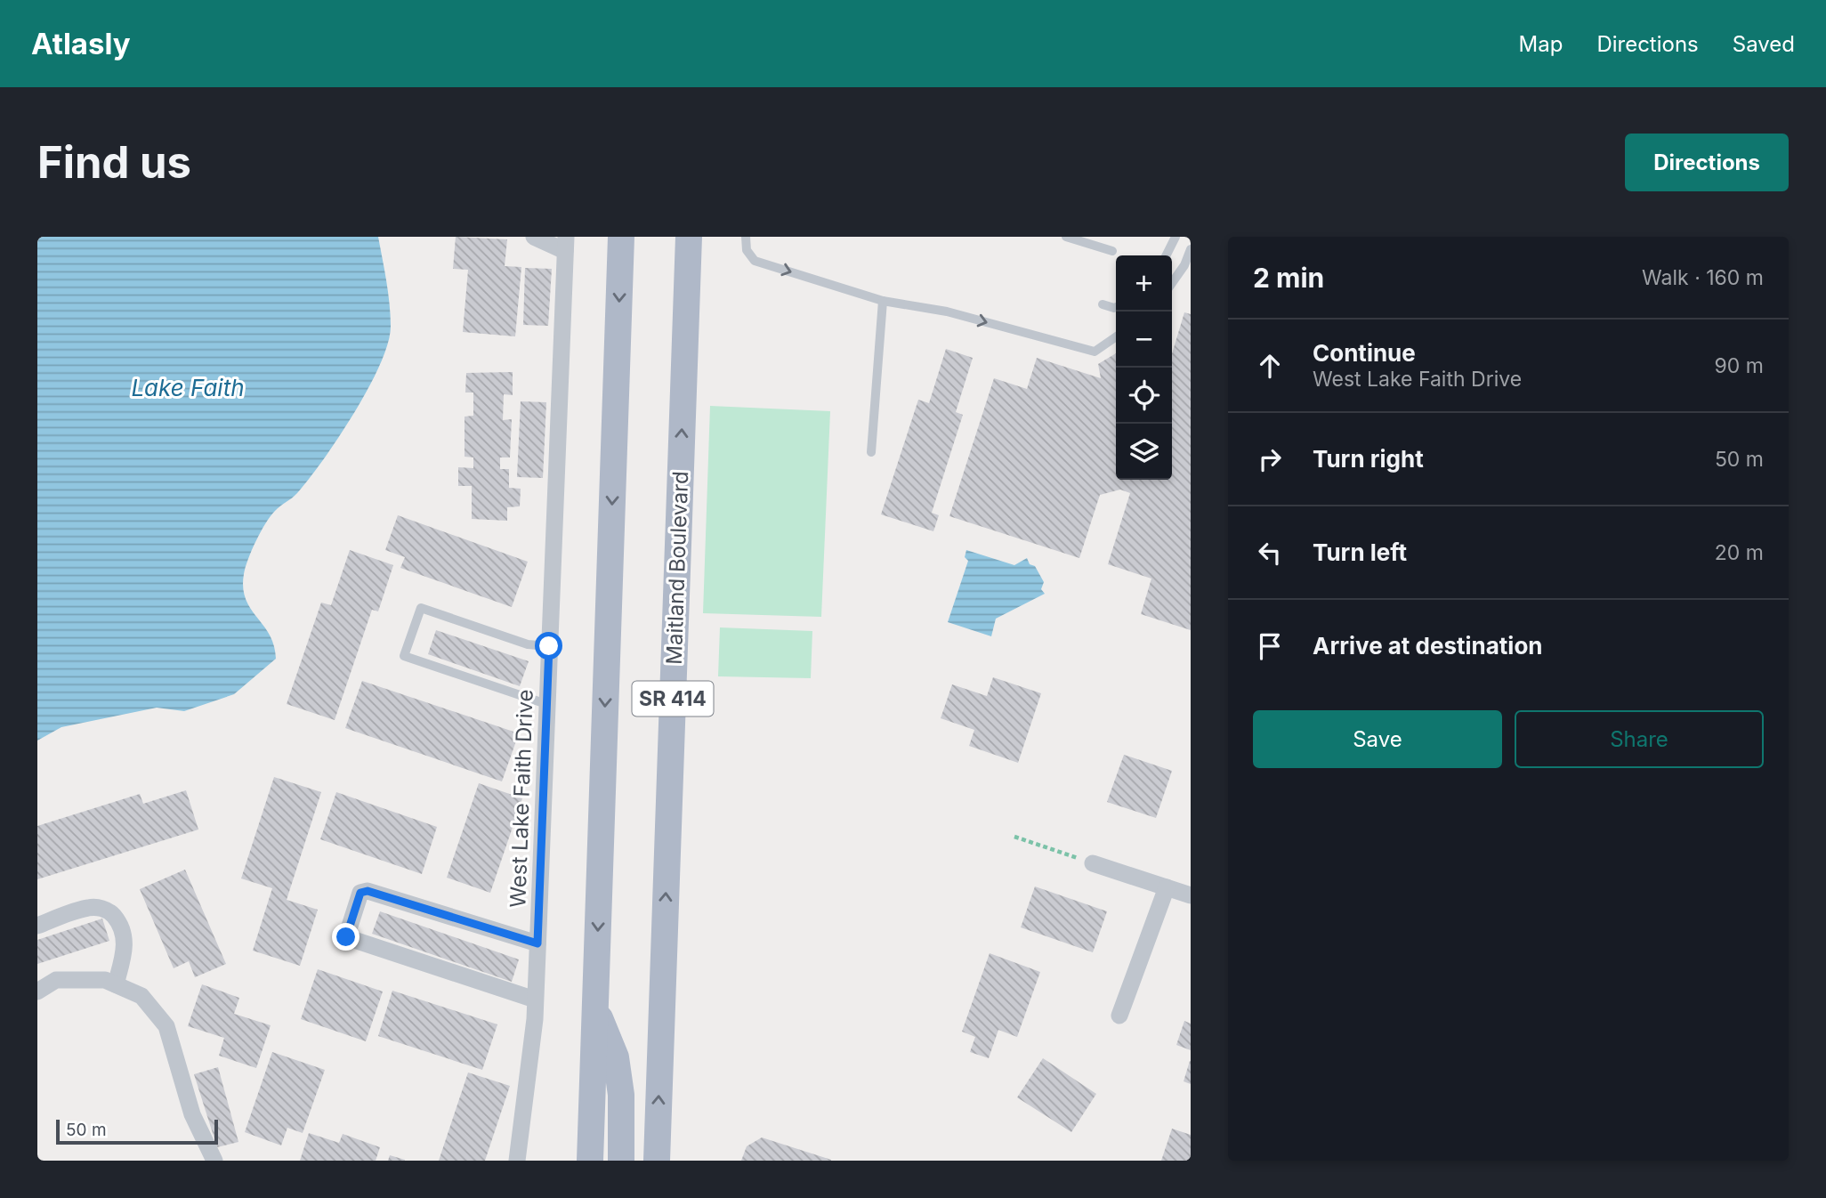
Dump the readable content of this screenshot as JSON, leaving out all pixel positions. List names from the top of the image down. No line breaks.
{"streets":{"main road":["Maitland Boulevard","SR 414"],"street":["West Lake Faith Drive"]},"water":["Lake Faith"],"scale_bar":"50 m","page":{"header":"Atlasly","nav":["Map","Directions","Saved"],"buttons":["Directions",["Save","Share"]],"title":"Find us","heading":["2 min","Walk · 160 m"],"map_buttons":["+","−"],"list":[["Continue","West Lake Faith Drive","90 m"],["Turn right","50 m"],["Turn left","20 m"],"Arrive at destination"],"scale":"50 m"}}
